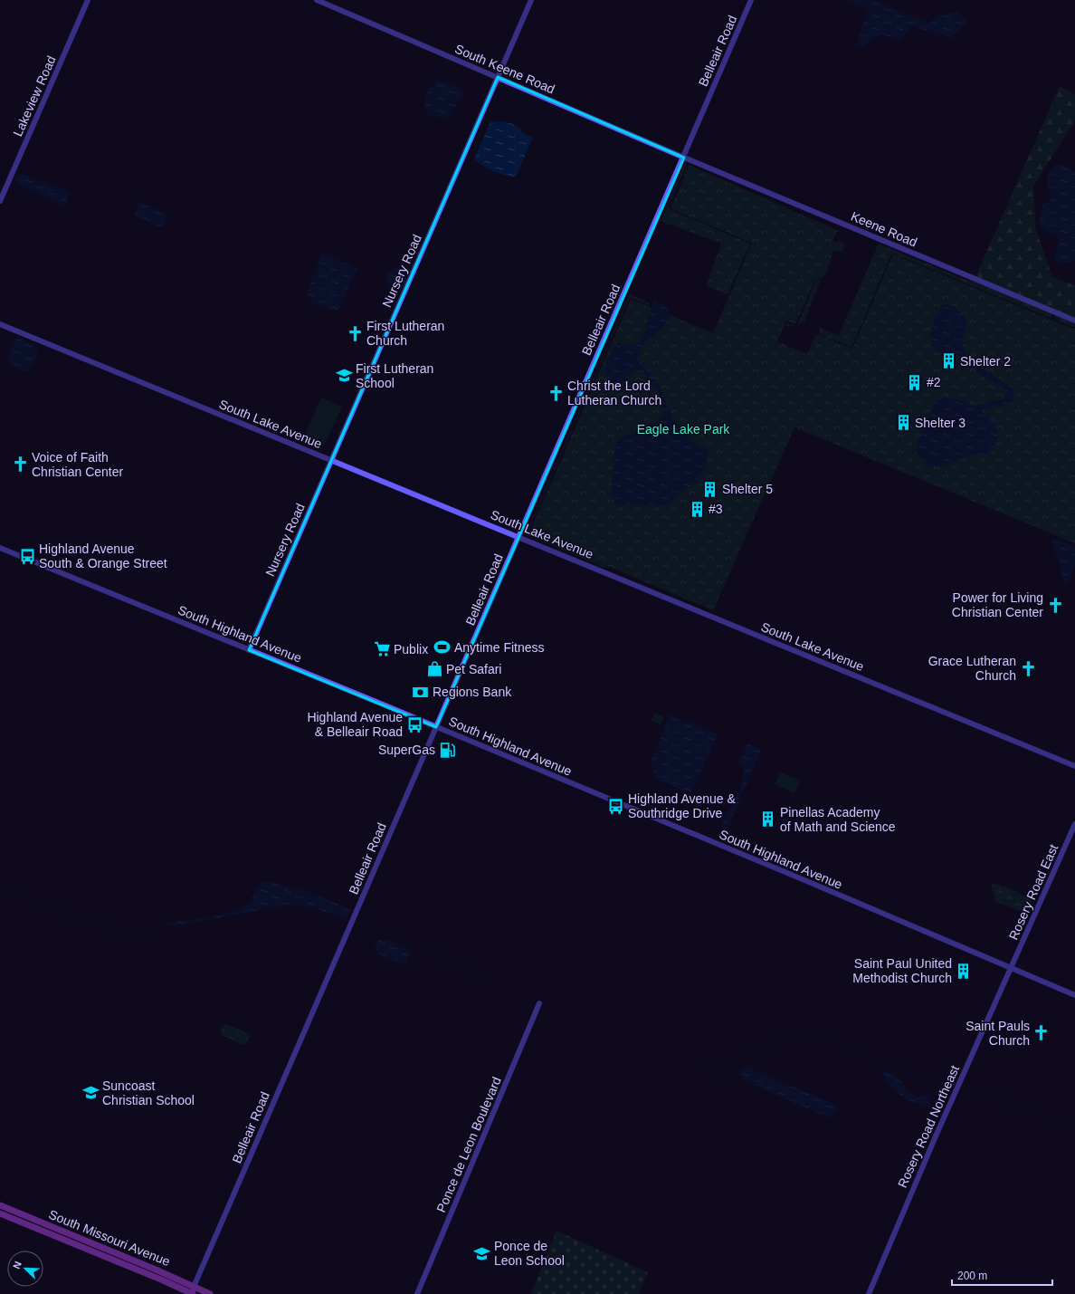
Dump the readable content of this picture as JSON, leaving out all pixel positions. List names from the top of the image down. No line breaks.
{"streets":{"main road":["South Missouri Avenue"],"street":["Belleair Road","South Keene Road","Lakeview Road","Keene Road","Nursery Road","South Lake Avenue","South Highland Avenue","Rosery Road East","Rosery Road Northeast","Ponce de Leon Boulevard"]},"crossings":[["Belleair Road","South Keene Road"],["Belleair Road","Keene Road"],["Belleair Road","South Lake Avenue"],["Belleair Road","South Highland Avenue"],["Belleair Road","South Missouri Avenue"],["South Keene Road","Keene Road"],["South Keene Road","Nursery Road"],["Nursery Road","South Lake Avenue"],["Nursery Road","South Highland Avenue"],["South Highland Avenue","Rosery Road East"],["South Highland Avenue","Rosery Road Northeast"],["Rosery Road East","Rosery Road Northeast"]],"parks":["Eagle Lake Park"],"places":{"church":["First Lutheran Church","Christ the Lord Lutheran Church","Voice of Faith Christian Center","Power for Living Christian Center","Grace Lutheran Church","Saint Pauls Church"],"building":["Shelter 2","#2","Shelter 3","Shelter 5","#3","Pinellas Academy of Math and Science","Saint Paul United Methodist Church"],"school or university":["First Lutheran School","Suncoast Christian School","Ponce de Leon School"],"bus stop":["Highland Avenue South & Orange Street","Highland Avenue & Belleair Road","Highland Avenue & Southridge Drive"],"sports":["Anytime Fitness"],"supermarket":["Publix"],"shop":["Pet Safari"],"bank":["Regions Bank"],"fuel station":["SuperGas"]},"scale_bar":"200 m","north":"top left"}
